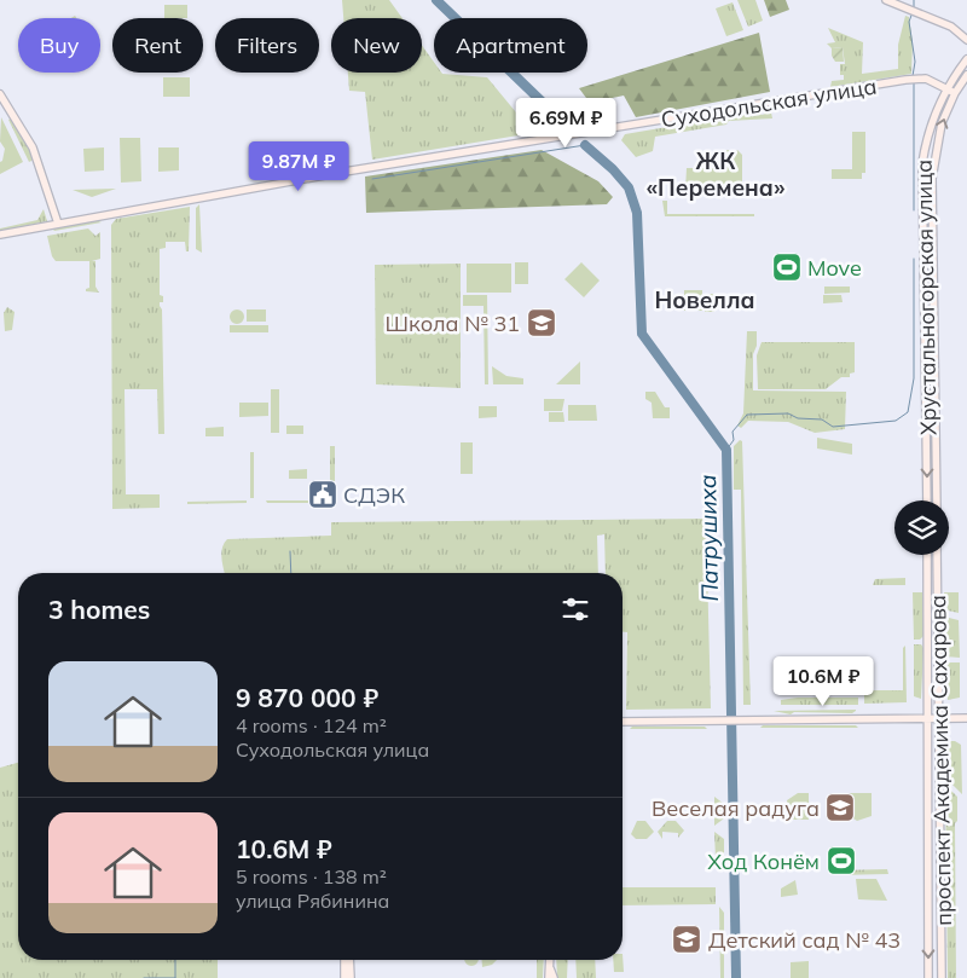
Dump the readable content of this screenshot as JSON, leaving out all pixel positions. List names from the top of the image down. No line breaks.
{"streets":{"street":["Суходольская улица","Хрустальногорская улица","проспект Академика Сахарова"]},"crossings":[["Суходольская улица","Хрустальногорская улица"]],"districts":["ЖК «Перемена»","Новелла"],"water":["Патрушиха"],"places":{"sports":["Move","Ход Конём"],"school or university":["Школа № 31","Веселая радуга","Детский сад № 43"],"public building":["СДЭК"]},"page":{"chip":["Buy","Rent","Filters","New","Apartment"],"price":["6.69M ₽","9.87M ₽","10.6M ₽"],"heading":"3 homes","list":[{"name":"9 870 000 ₽","note":"4 rooms · 124 m² · Суходольская улица"},{"name":"10.6M ₽","note":"5 rooms · 138 m² · улица Рябинина"}]}}
